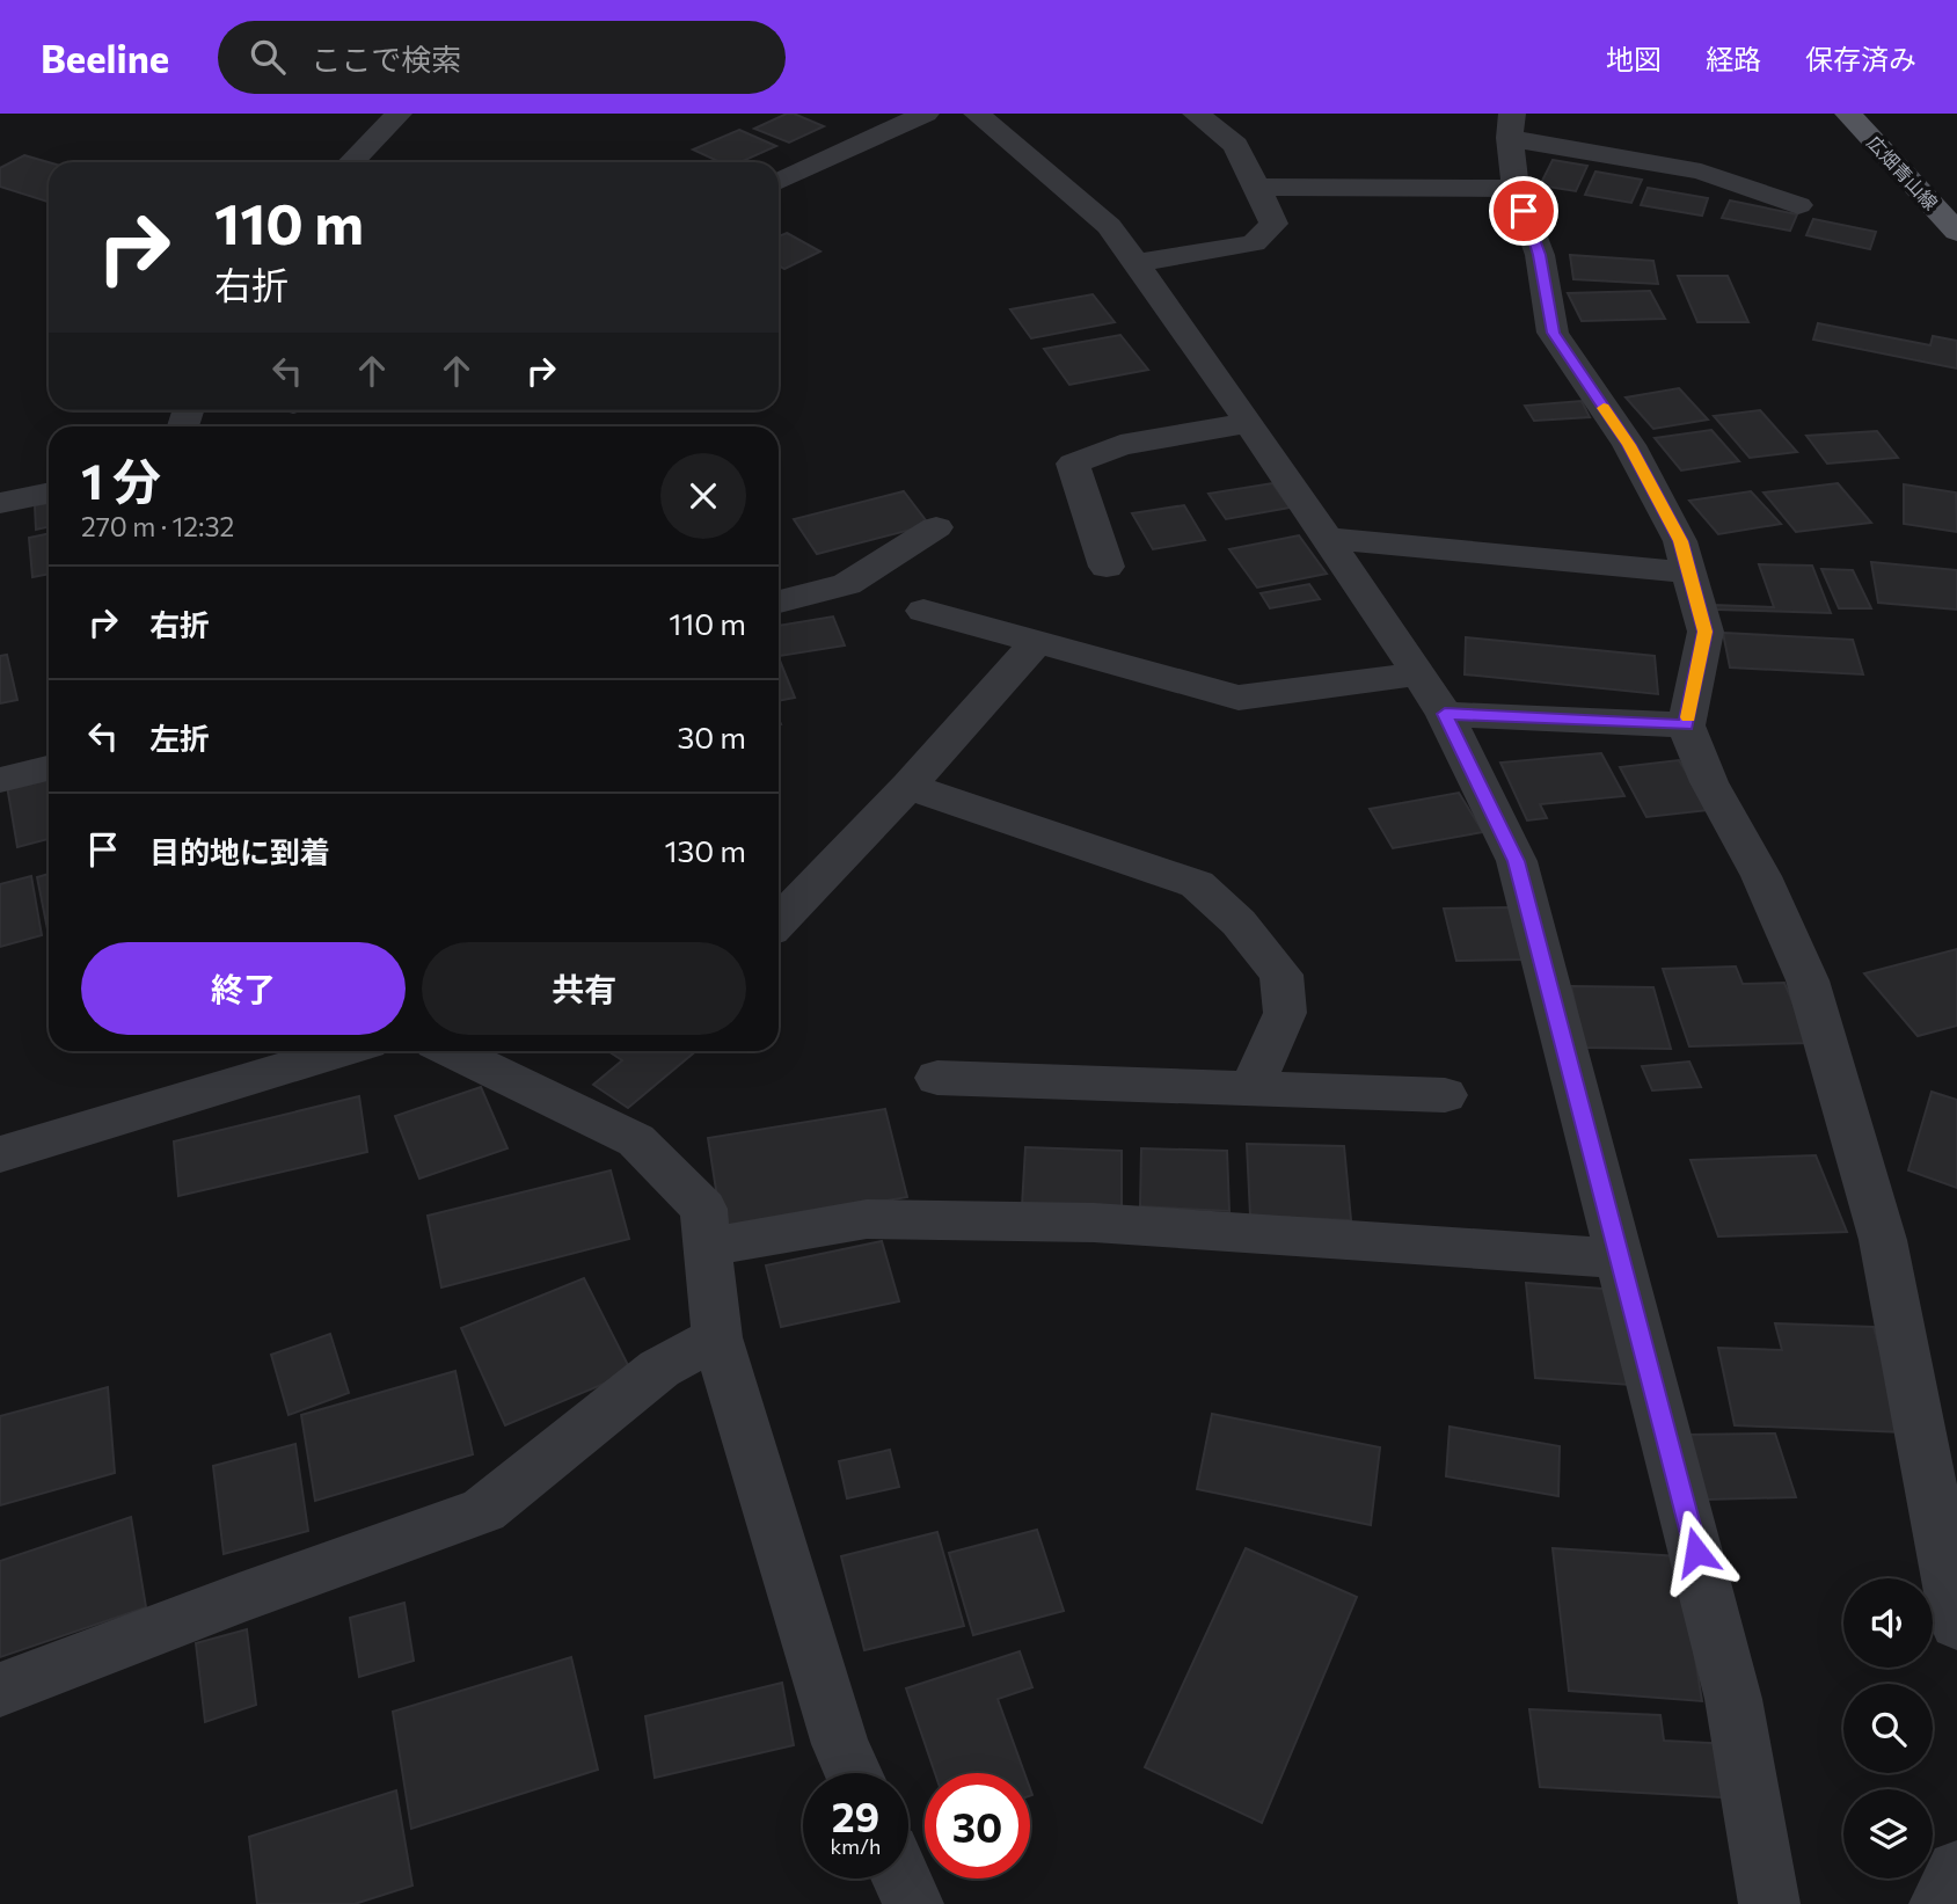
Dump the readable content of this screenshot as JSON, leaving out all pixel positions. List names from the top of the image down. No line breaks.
{"streets":{"main road":["広畑青山線"]},"page":{"header":"Beeline","search":"ここで検索","nav":["地図","経路","保存済み"],"turn":["110 m","右折"],"heading":["1 分","270 m · 12:32"],"list":[{"name":"右折","value":"110 m"},{"name":"左折","value":"30 m"},{"name":"目的地に到着","value":"130 m"}],"buttons":["終了","共有"],"speed":"29 km/h","limit":"30"}}
